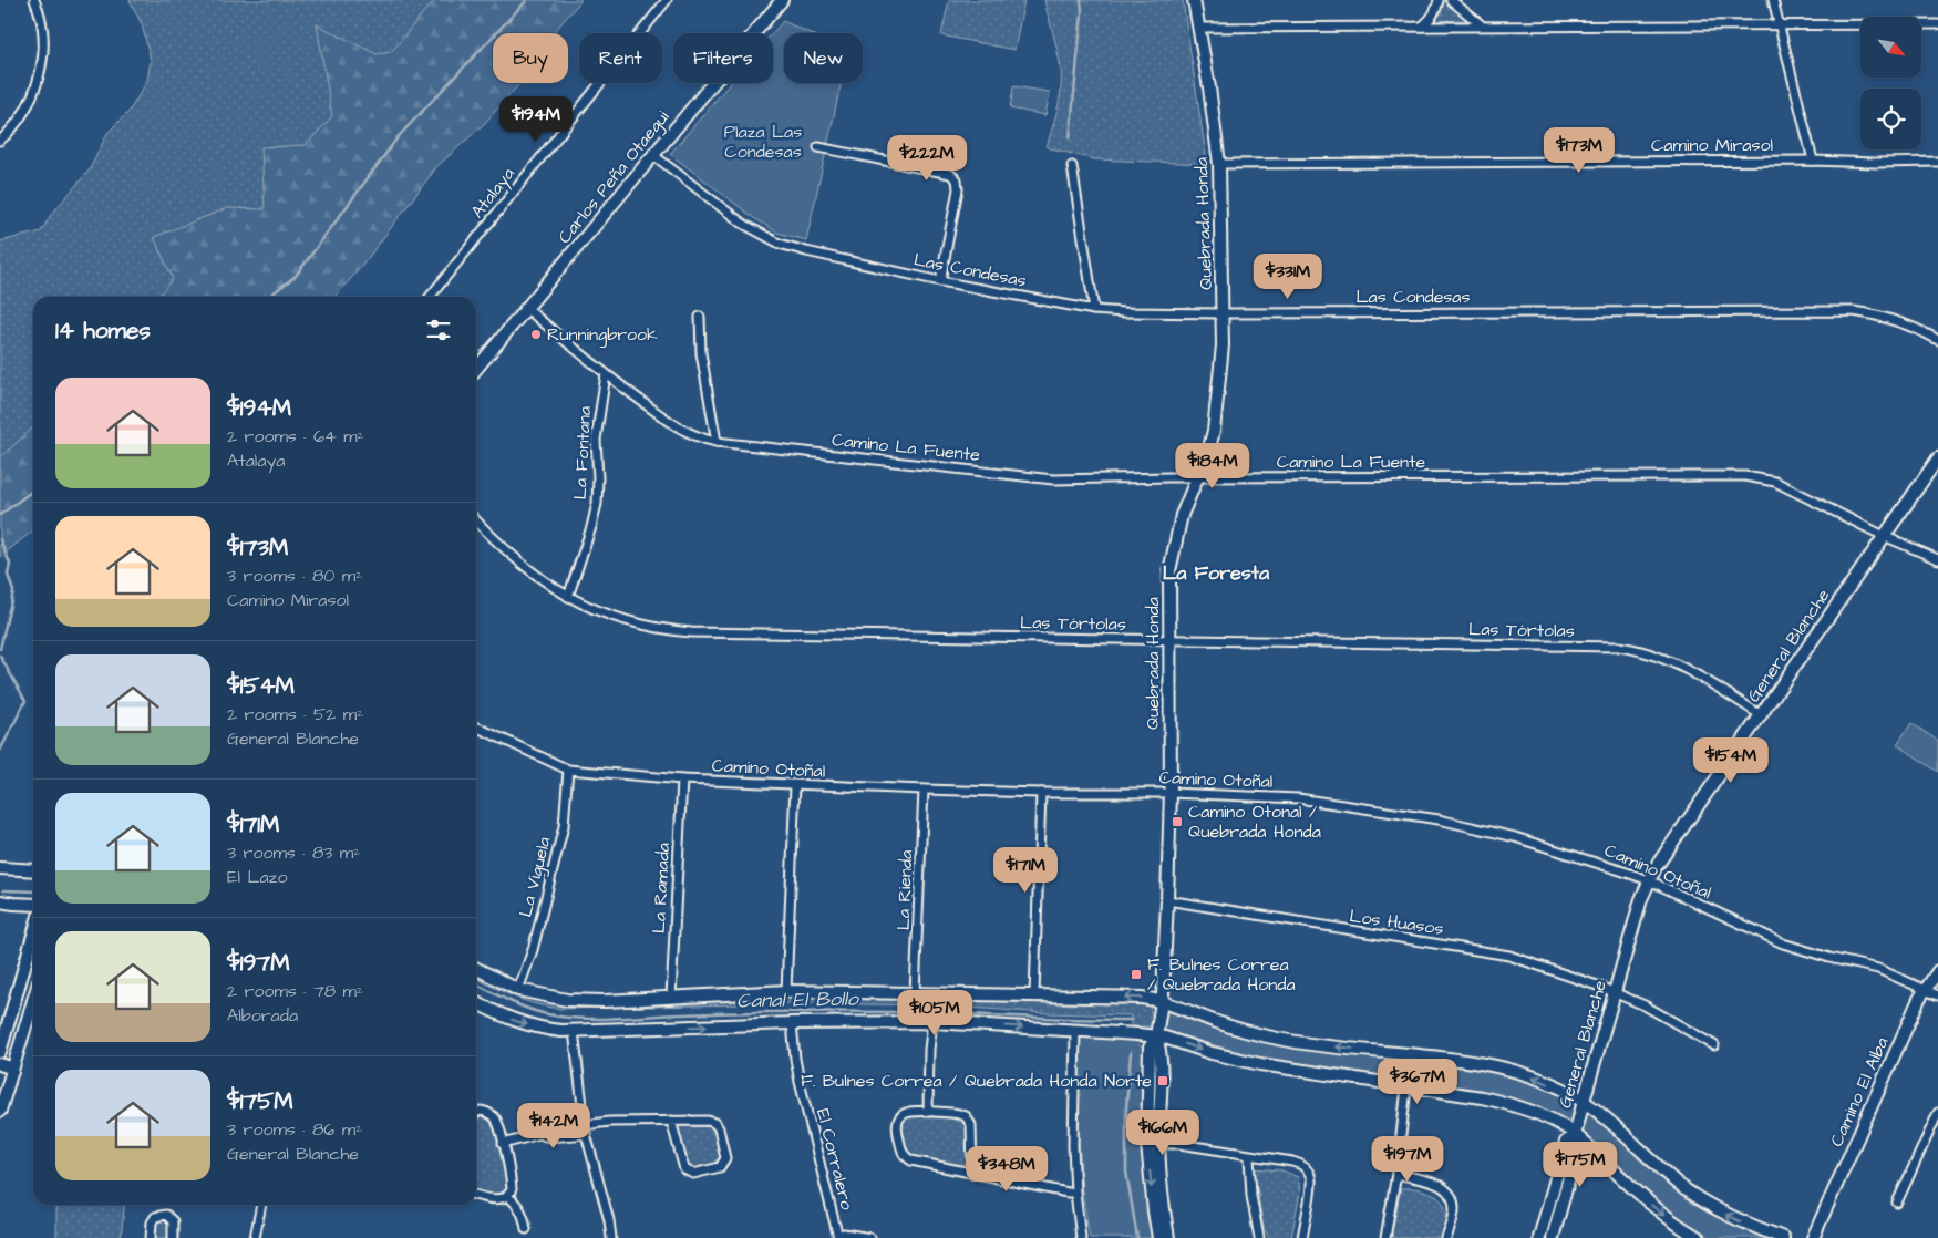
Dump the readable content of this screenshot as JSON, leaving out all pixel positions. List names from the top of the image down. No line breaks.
{"streets":{"street":["Camino Mirasol","Carlos Peña Otaegui","Atalaya","Quebrada Honda","Las Condesas","Camino La Fuente","La Fontana","Las Tórtolas","General Blanche","Camino Otoñal","La Viguela","La Ramada","La Rienda","Los Huasos","Camino El Alba","El Corralero"]},"crossings":[["Camino Mirasol","Quebrada Honda"],["Carlos Peña Otaegui","Las Condesas"],["Carlos Peña Otaegui","Camino La Fuente"],["Quebrada Honda","Las Condesas"],["Quebrada Honda","Camino La Fuente"],["Quebrada Honda","Las Tórtolas"],["Quebrada Honda","Camino Otoñal"],["Quebrada Honda","Los Huasos"],["Camino La Fuente","La Fontana"],["Camino La Fuente","General Blanche"],["La Fontana","Las Tórtolas"],["Las Tórtolas","General Blanche"],["General Blanche","Camino Otoñal"],["General Blanche","Los Huasos"],["Camino Otoñal","La Viguela"],["Camino Otoñal","La Ramada"],["Camino Otoñal","La Rienda"],["Camino Otoñal","Camino El Alba"]],"districts":["La Foresta"],"water":["Canal El Bollo"],"parks":["Plaza Las Condesas"],"places":{"other":["Runningbrook"],"transit":["Camino Otonal / Quebrada Honda","F. Bulnes Correa / Quebrada Honda","F. Bulnes Correa / Quebrada Honda Norte"]},"north":"bottom right","page":{"chip":["Buy","Rent","Filters","New"],"price":["$194M","$173M","$222M","$331M","$184M","$154M","$171M","$105M","$367M","$142M","$166M","$197M","$175M","$348M"],"heading":"14 homes","list":[{"name":"$194M","note":"2 rooms · 64 m² · Atalaya"},{"name":"$173M","note":"3 rooms · 80 m² · Camino Mirasol"},{"name":"$154M","note":"2 rooms · 52 m² · General Blanche"},{"name":"$171M","note":"3 rooms · 83 m² · El Lazo"},{"name":"$197M","note":"2 rooms · 78 m² · Alborada"},{"name":"$175M","note":"3 rooms · 86 m² · General Blanche"}]}}
